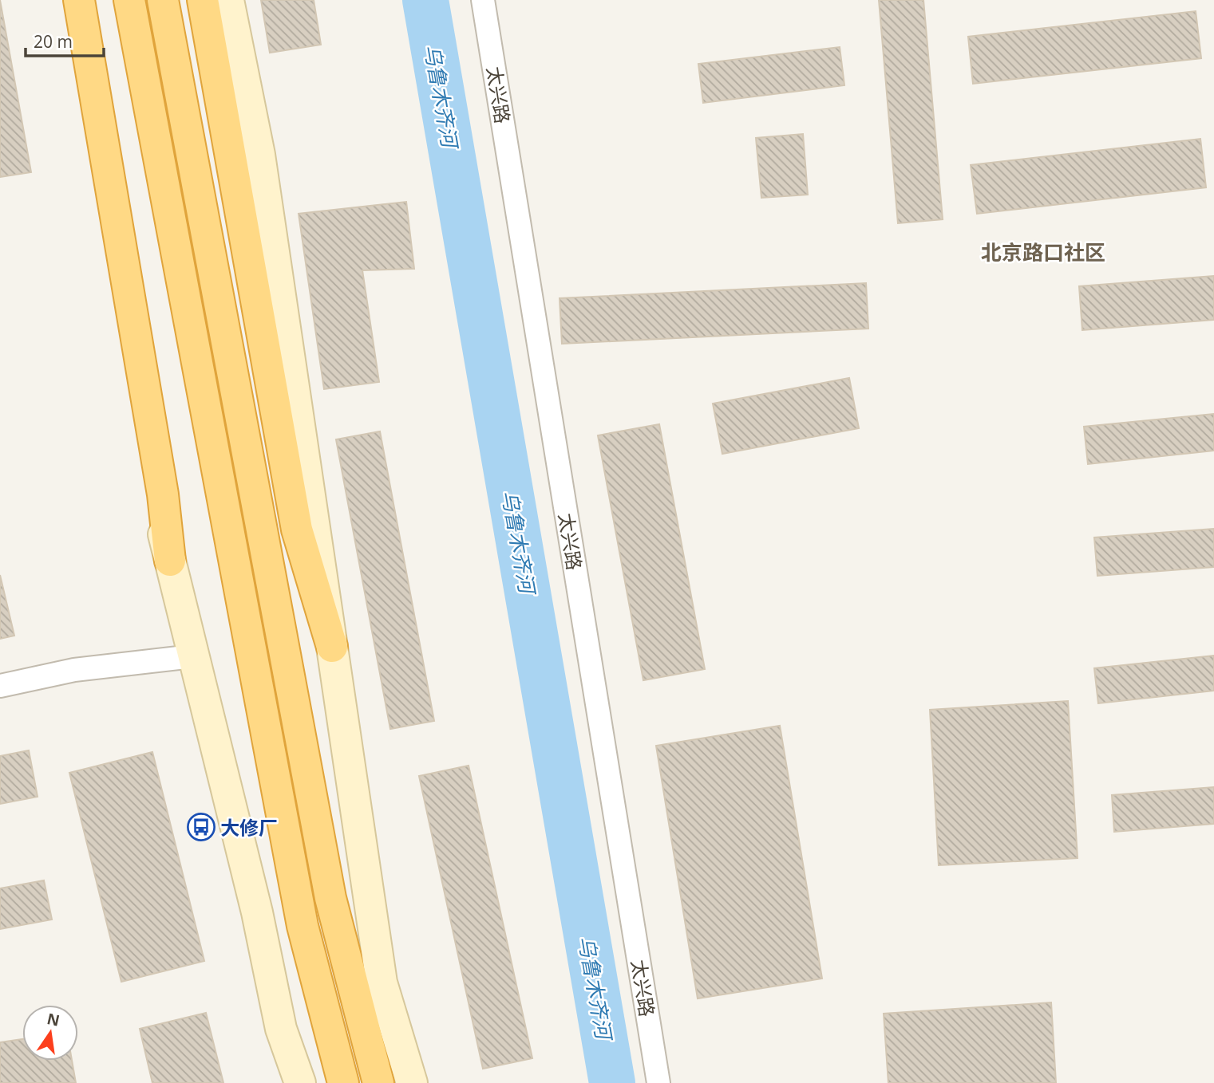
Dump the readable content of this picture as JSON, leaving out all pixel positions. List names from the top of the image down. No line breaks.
{"streets":{"street":["太兴路"]},"districts":["北京路口社区"],"water":["乌鲁木齐河"],"places":{"bus stop":["大修厂"]},"scale_bar":"20 m","north":"top"}
